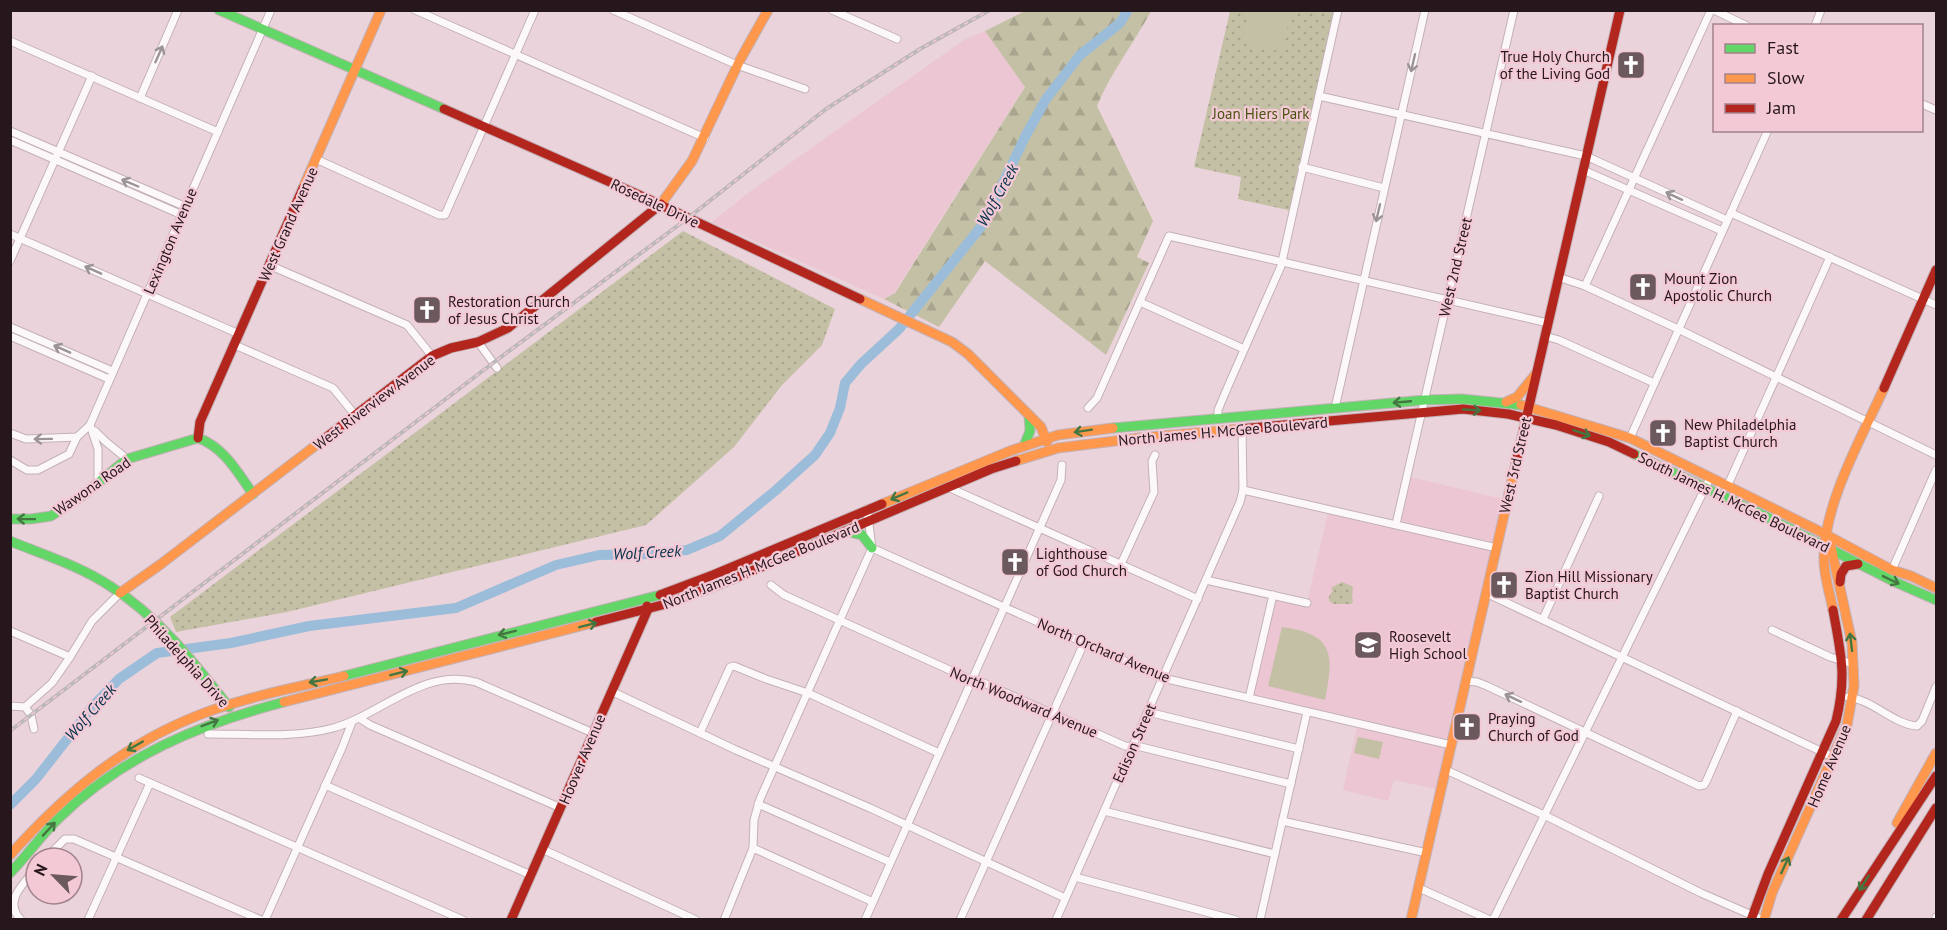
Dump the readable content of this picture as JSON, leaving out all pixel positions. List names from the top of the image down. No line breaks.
{"streets":{"main road":["Rosedale Drive","West Grand Avenue","West Riverview Avenue","North James H. McGee Boulevard","West 3rd Street","Wawona Road","South James H. McGee Boulevard","Philadelphia Drive","Hoover Avenue","Home Avenue"],"street":["Lexington Avenue","West 2nd Street","North Orchard Avenue","North Woodward Avenue","Edison Street"]},"crossings":[["Rosedale Drive","West Grand Avenue"],["Rosedale Drive","Lexington Avenue"],["Rosedale Drive","West Riverview Avenue"],["Rosedale Drive","North James H. McGee Boulevard"],["West Grand Avenue","Wawona Road"],["West 2nd Street","North James H. McGee Boulevard"],["West Riverview Avenue","Philadelphia Drive"],["North James H. McGee Boulevard","West 3rd Street"],["North James H. McGee Boulevard","South James H. McGee Boulevard"],["North James H. McGee Boulevard","Philadelphia Drive"],["North James H. McGee Boulevard","Edison Street"],["North James H. McGee Boulevard","Hoover Avenue"],["West 3rd Street","South James H. McGee Boulevard"],["West 3rd Street","North Orchard Avenue"],["South James H. McGee Boulevard","Home Avenue"],["North Orchard Avenue","Edison Street"],["North Woodward Avenue","Edison Street"]],"one_way":["Wawona Road"],"water":["Wolf Creek"],"parks":["Joan Hiers Park"],"places":{"church":["True Holy Church of the Living God","Mount Zion Apostolic Church","Restoration Church of Jesus Christ","New Philadelphia Baptist Church","Lighthouse of God Church","Zion Hill Missionary Baptist Church","Praying Church of God"],"school or university":["Roosevelt High School"]},"legend":["Fast","Slow","Jam"],"north":"top left"}
